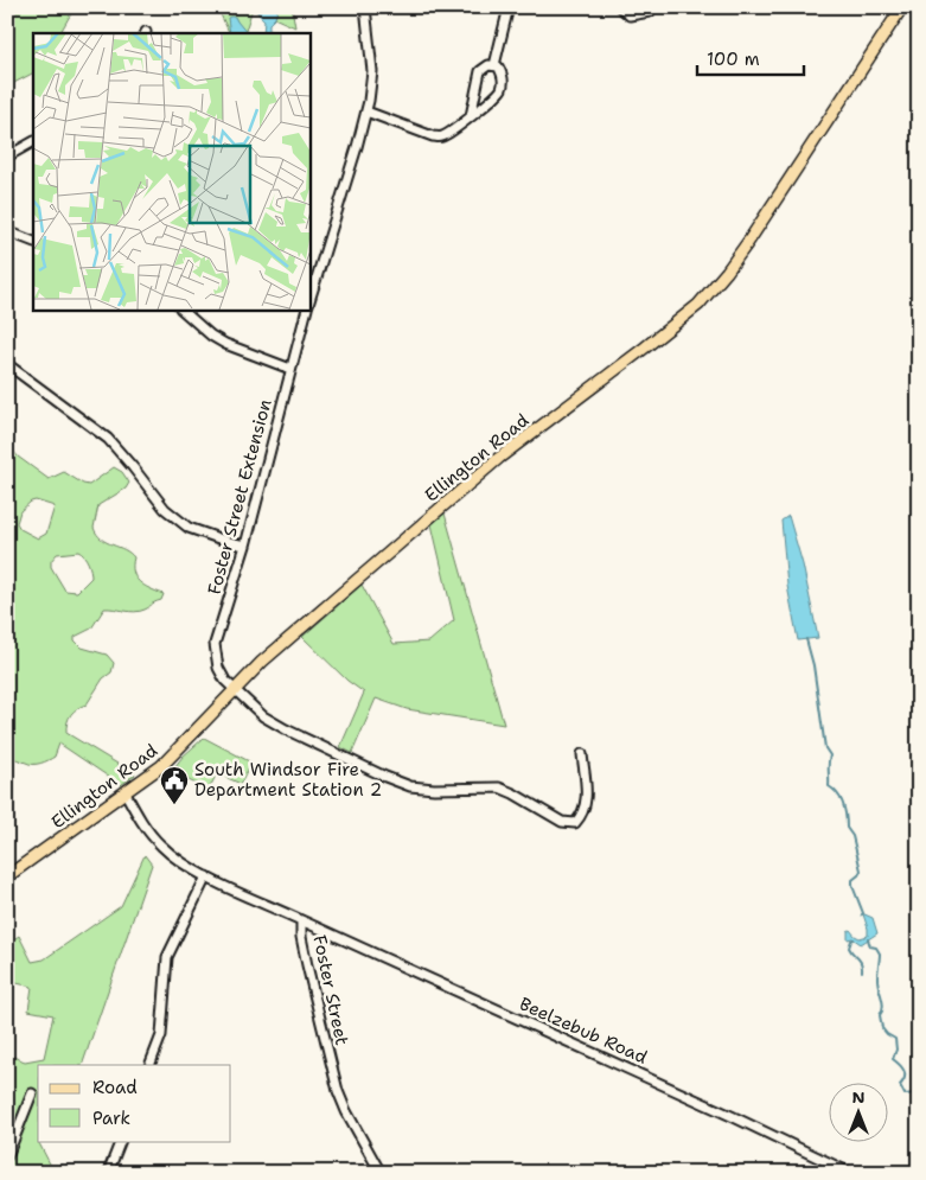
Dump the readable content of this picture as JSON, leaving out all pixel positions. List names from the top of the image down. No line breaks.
{"streets":{"main road":["Ellington Road"],"street":["Foster Street Extension","Foster Street","Beelzebub Road"]},"crossings":[["Ellington Road","Foster Street Extension"],["Ellington Road","Foster Street"],["Foster Street","Beelzebub Road"]],"places":{"public building":["South Windsor Fire Department Station 2"]},"legend":["Road","Park"],"scale_bar":"100 m","north":"top"}
